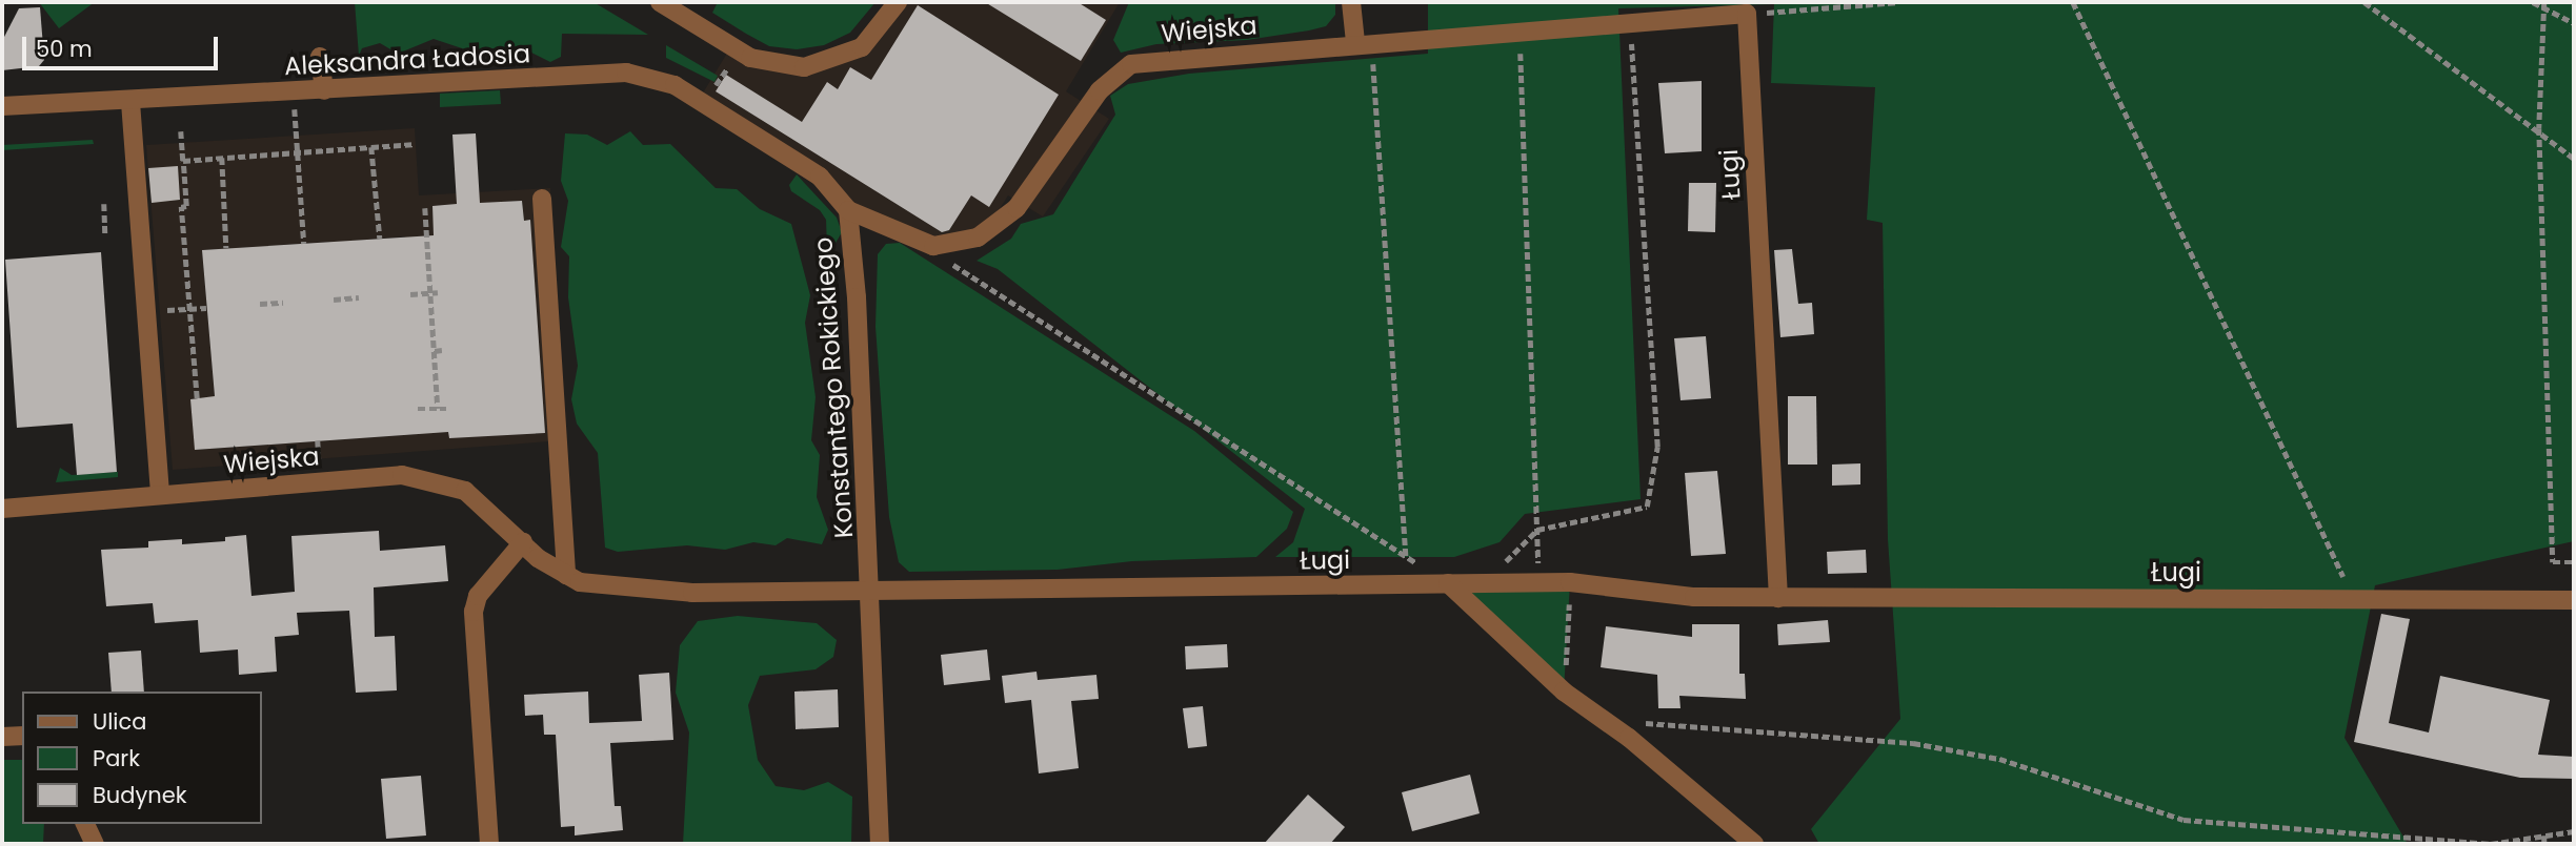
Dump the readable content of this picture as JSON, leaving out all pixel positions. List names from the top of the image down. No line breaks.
{"streets":{"street":["Wiejska","Aleksandra Ładosia","Ługi","Konstantego Rokickiego"]},"crossings":[["Wiejska","Ługi"],["Wiejska","Konstantego Rokickiego"],["Aleksandra Ładosia","Konstantego Rokickiego"],["Ługi","Konstantego Rokickiego"]],"legend":["Ulica","Park","Budynek"],"scale_bar":"50 m"}
